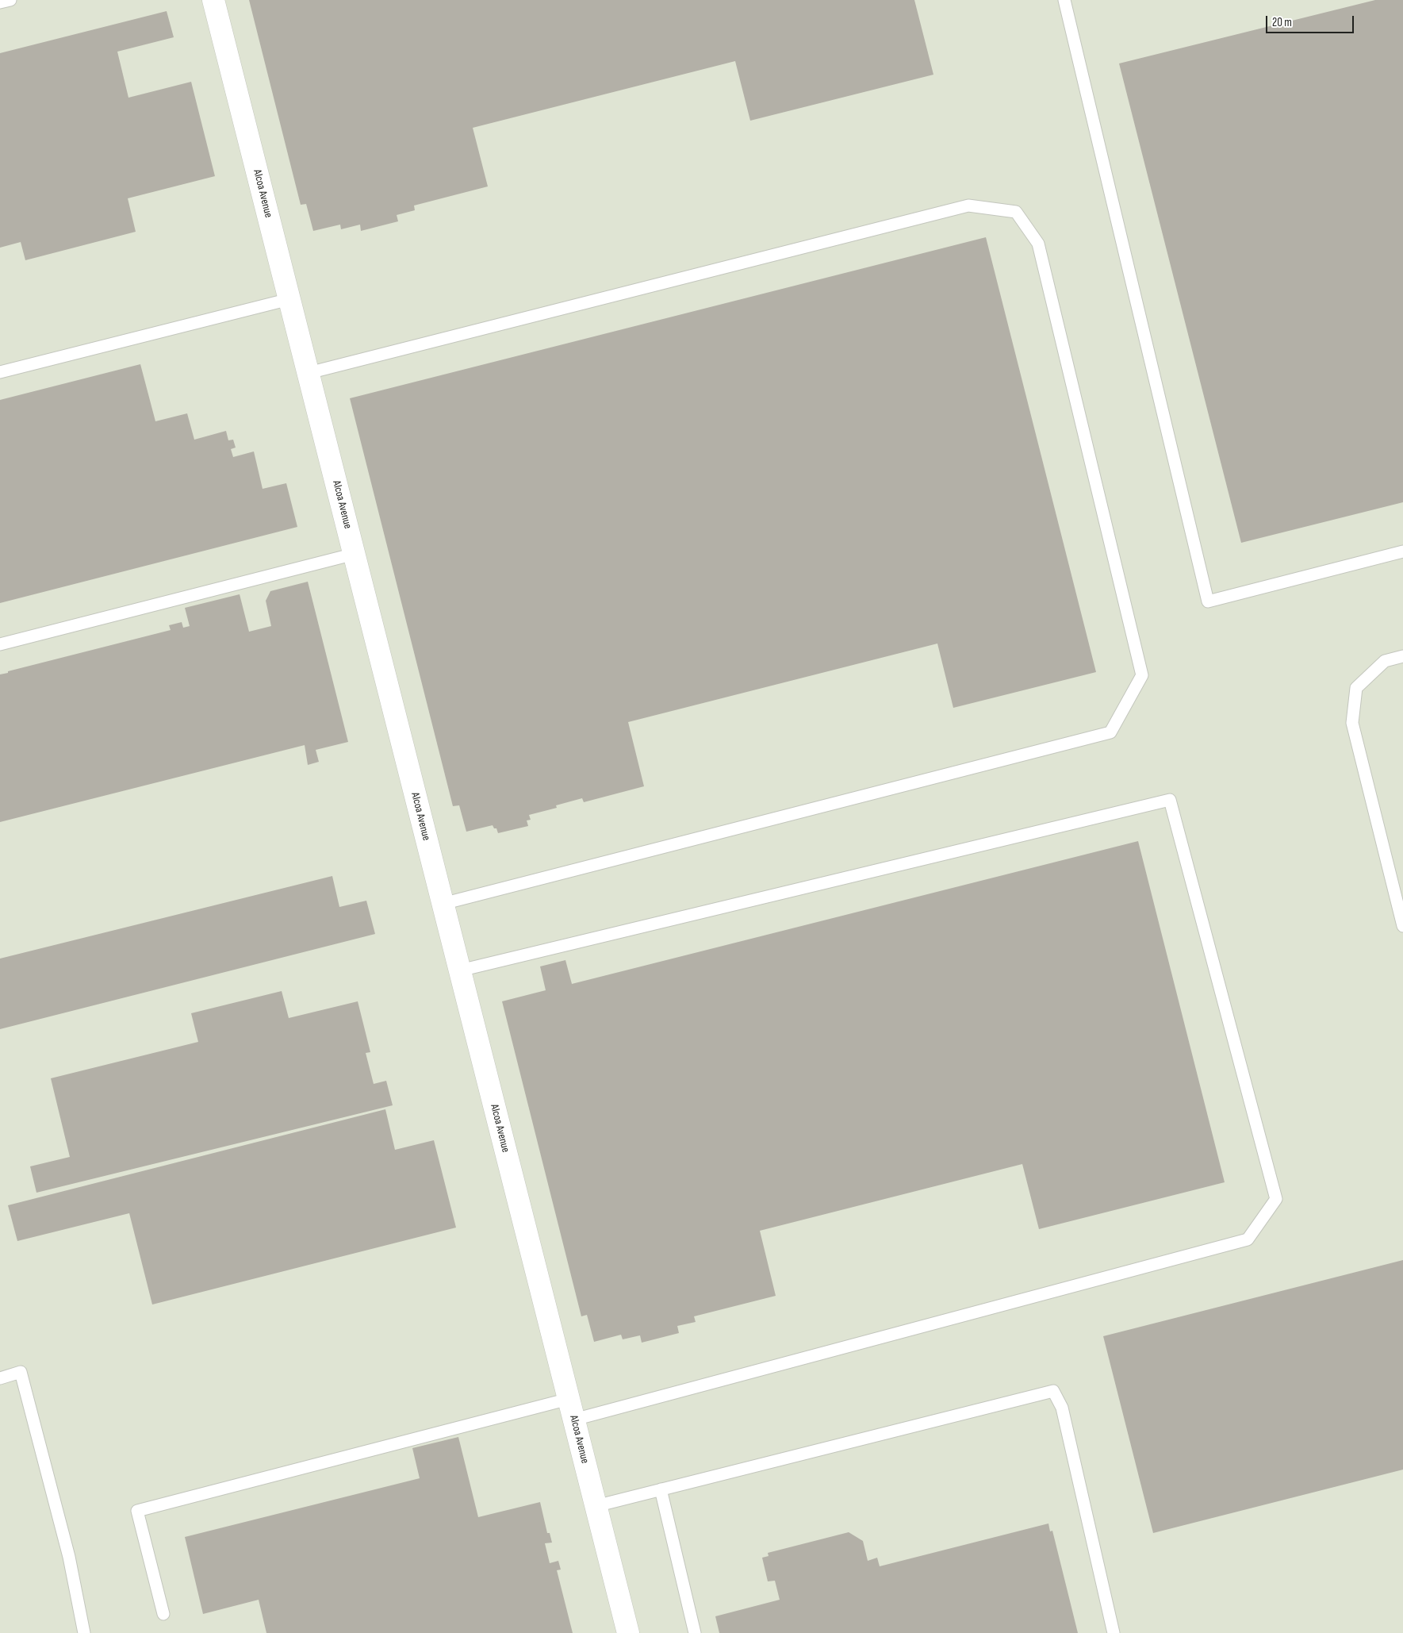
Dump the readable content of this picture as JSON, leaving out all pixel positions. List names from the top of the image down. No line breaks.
{"streets":{"street":["Alcoa Avenue"]},"scale_bar":"20 m"}
